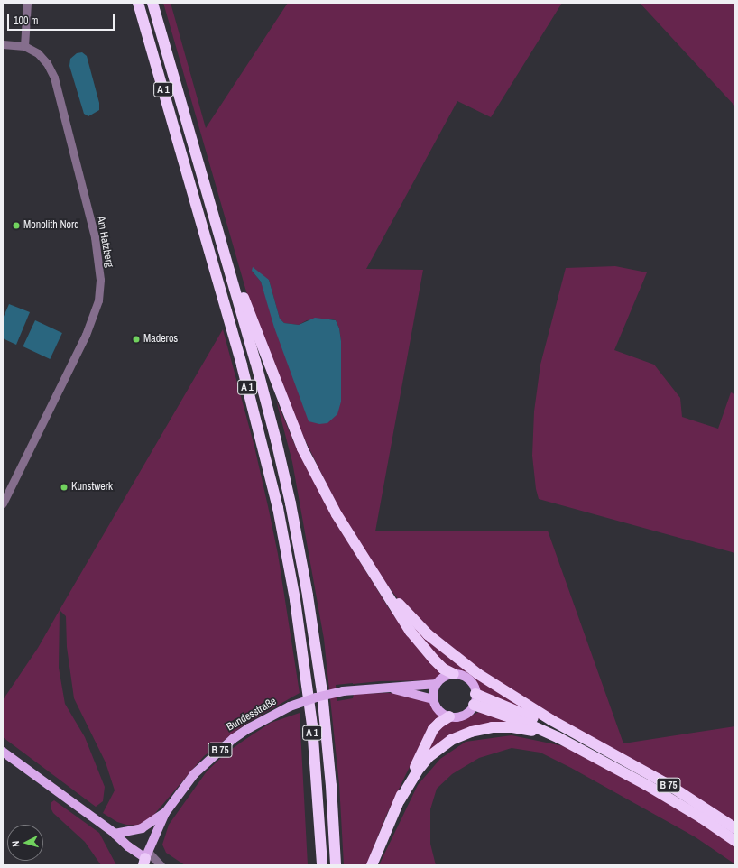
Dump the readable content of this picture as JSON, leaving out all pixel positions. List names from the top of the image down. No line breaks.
{"streets":{"highway":["A 1","B 75"],"main road":["Bundesstraße"],"street":["Am Hatzberg"]},"crossings":[["Bundesstraße","B 75"]],"places":["Monolith Nord","Maderos","Kunstwerk"],"scale_bar":"100 m","north":"left"}
